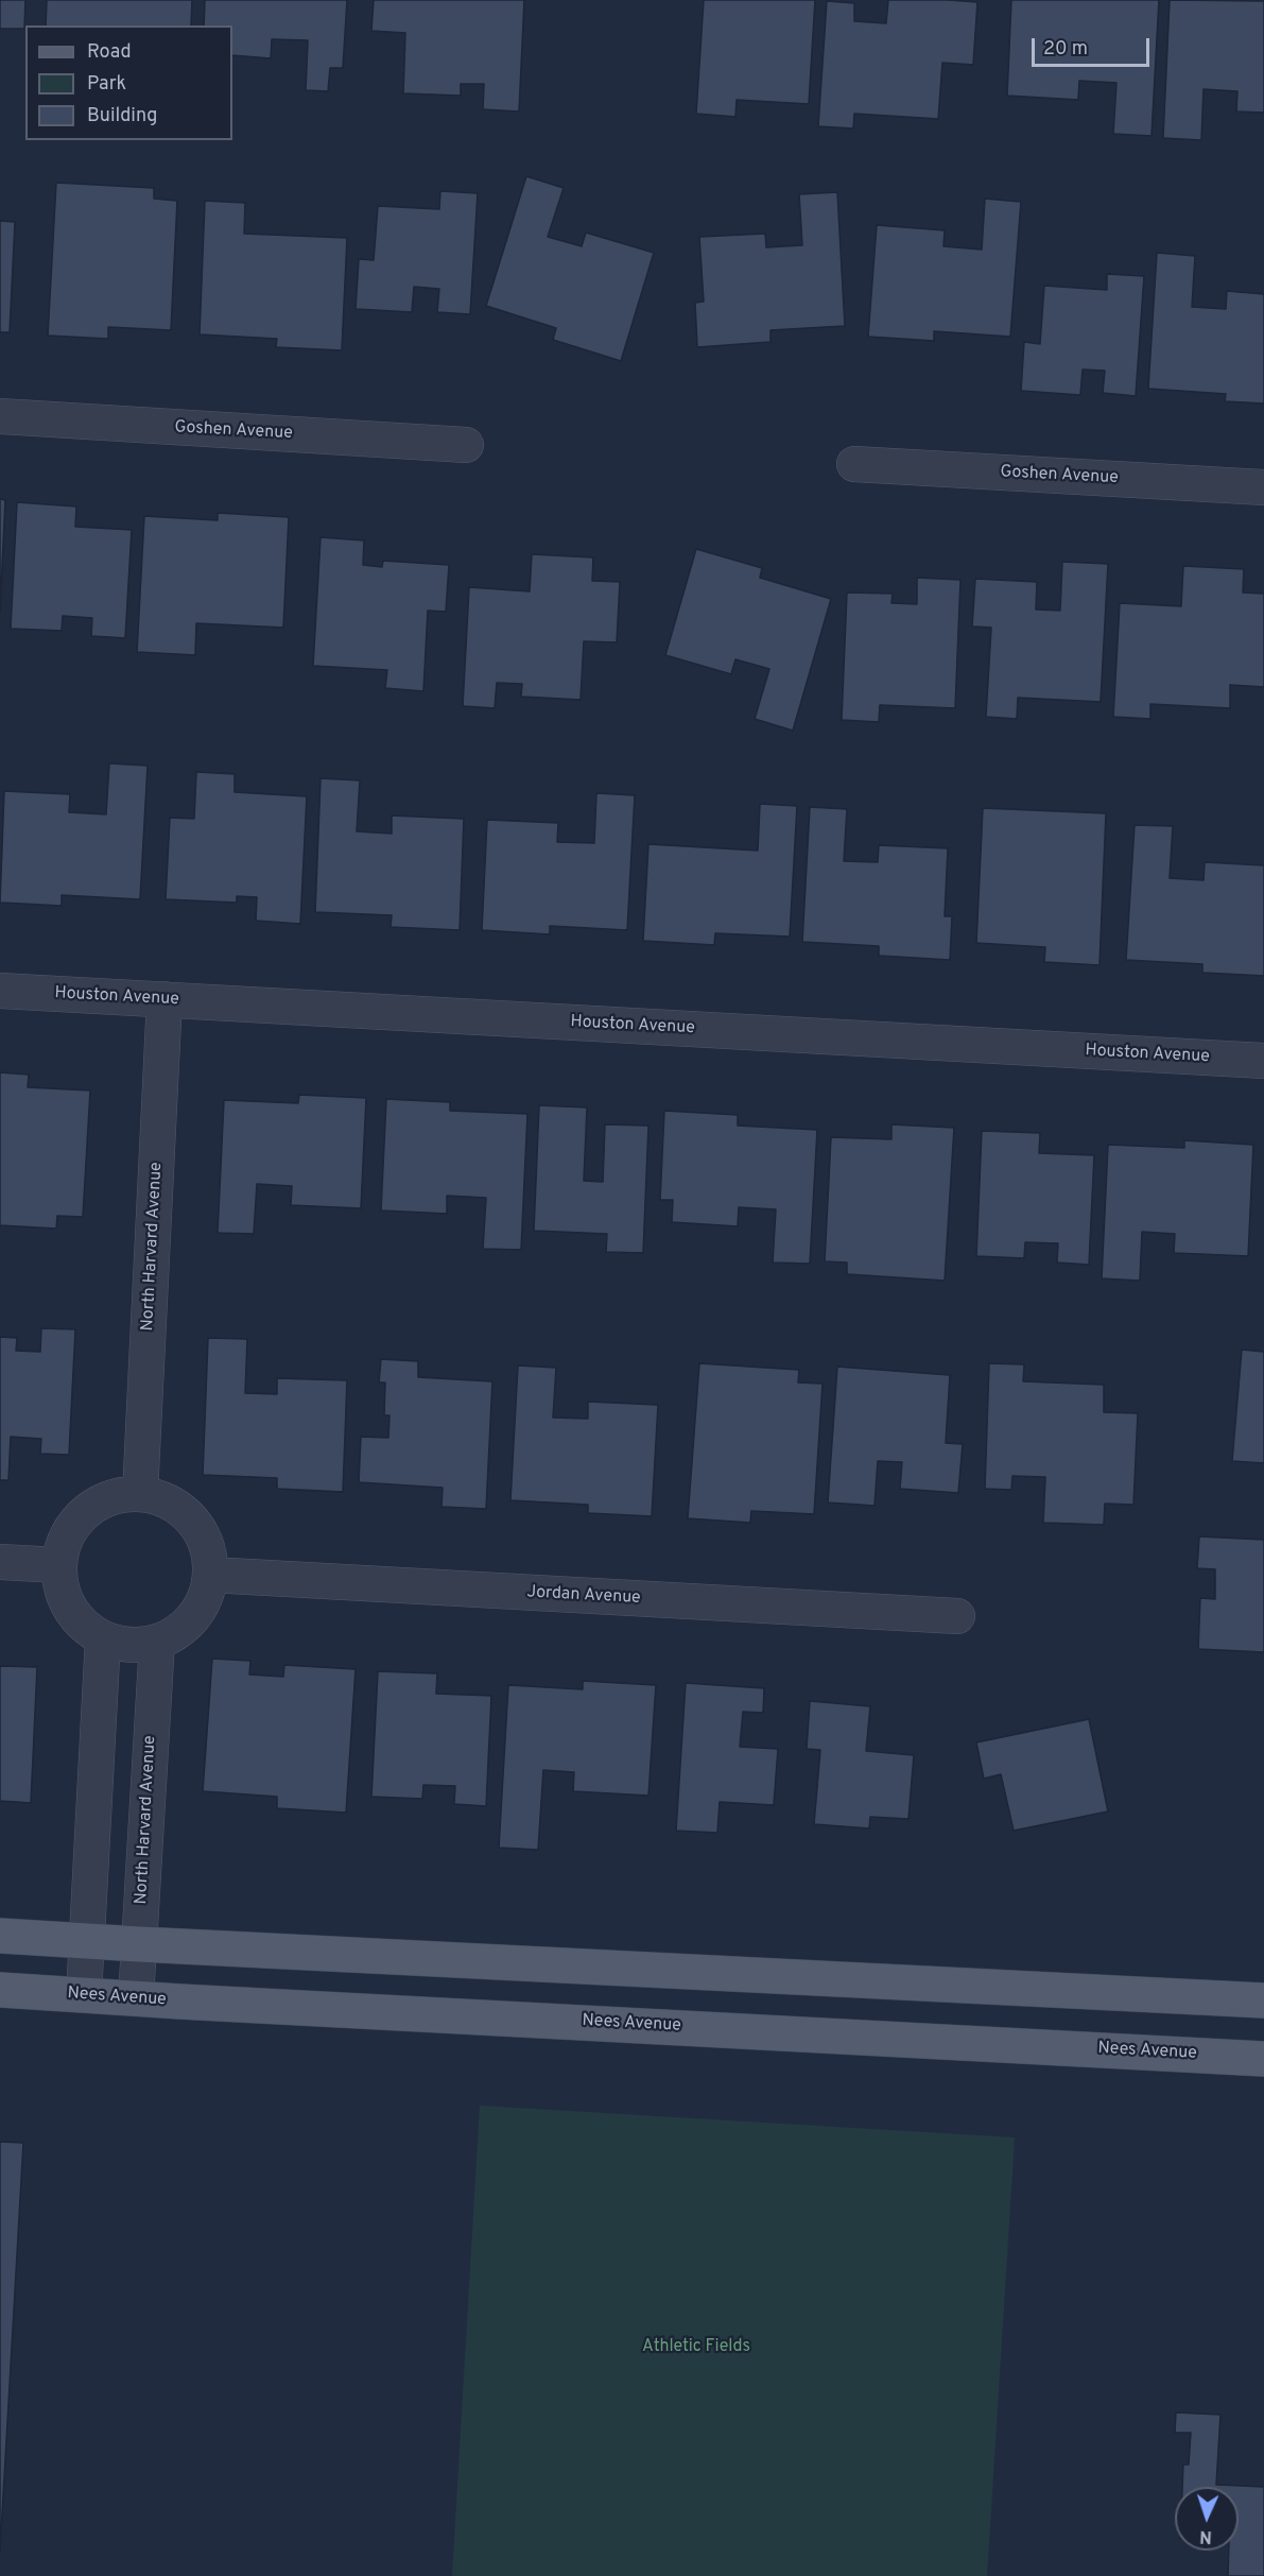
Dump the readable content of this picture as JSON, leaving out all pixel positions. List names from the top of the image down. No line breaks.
{"streets":{"main road":["Nees Avenue"],"street":["Goshen Avenue","Houston Avenue","North Harvard Avenue","Jordan Avenue"]},"crossings":[["Houston Avenue","North Harvard Avenue"],["North Harvard Avenue","Jordan Avenue"],["North Harvard Avenue","Nees Avenue"]],"parks":["Athletic Fields"],"legend":["Road","Park","Building"],"scale_bar":"20 m","north":"bottom"}
